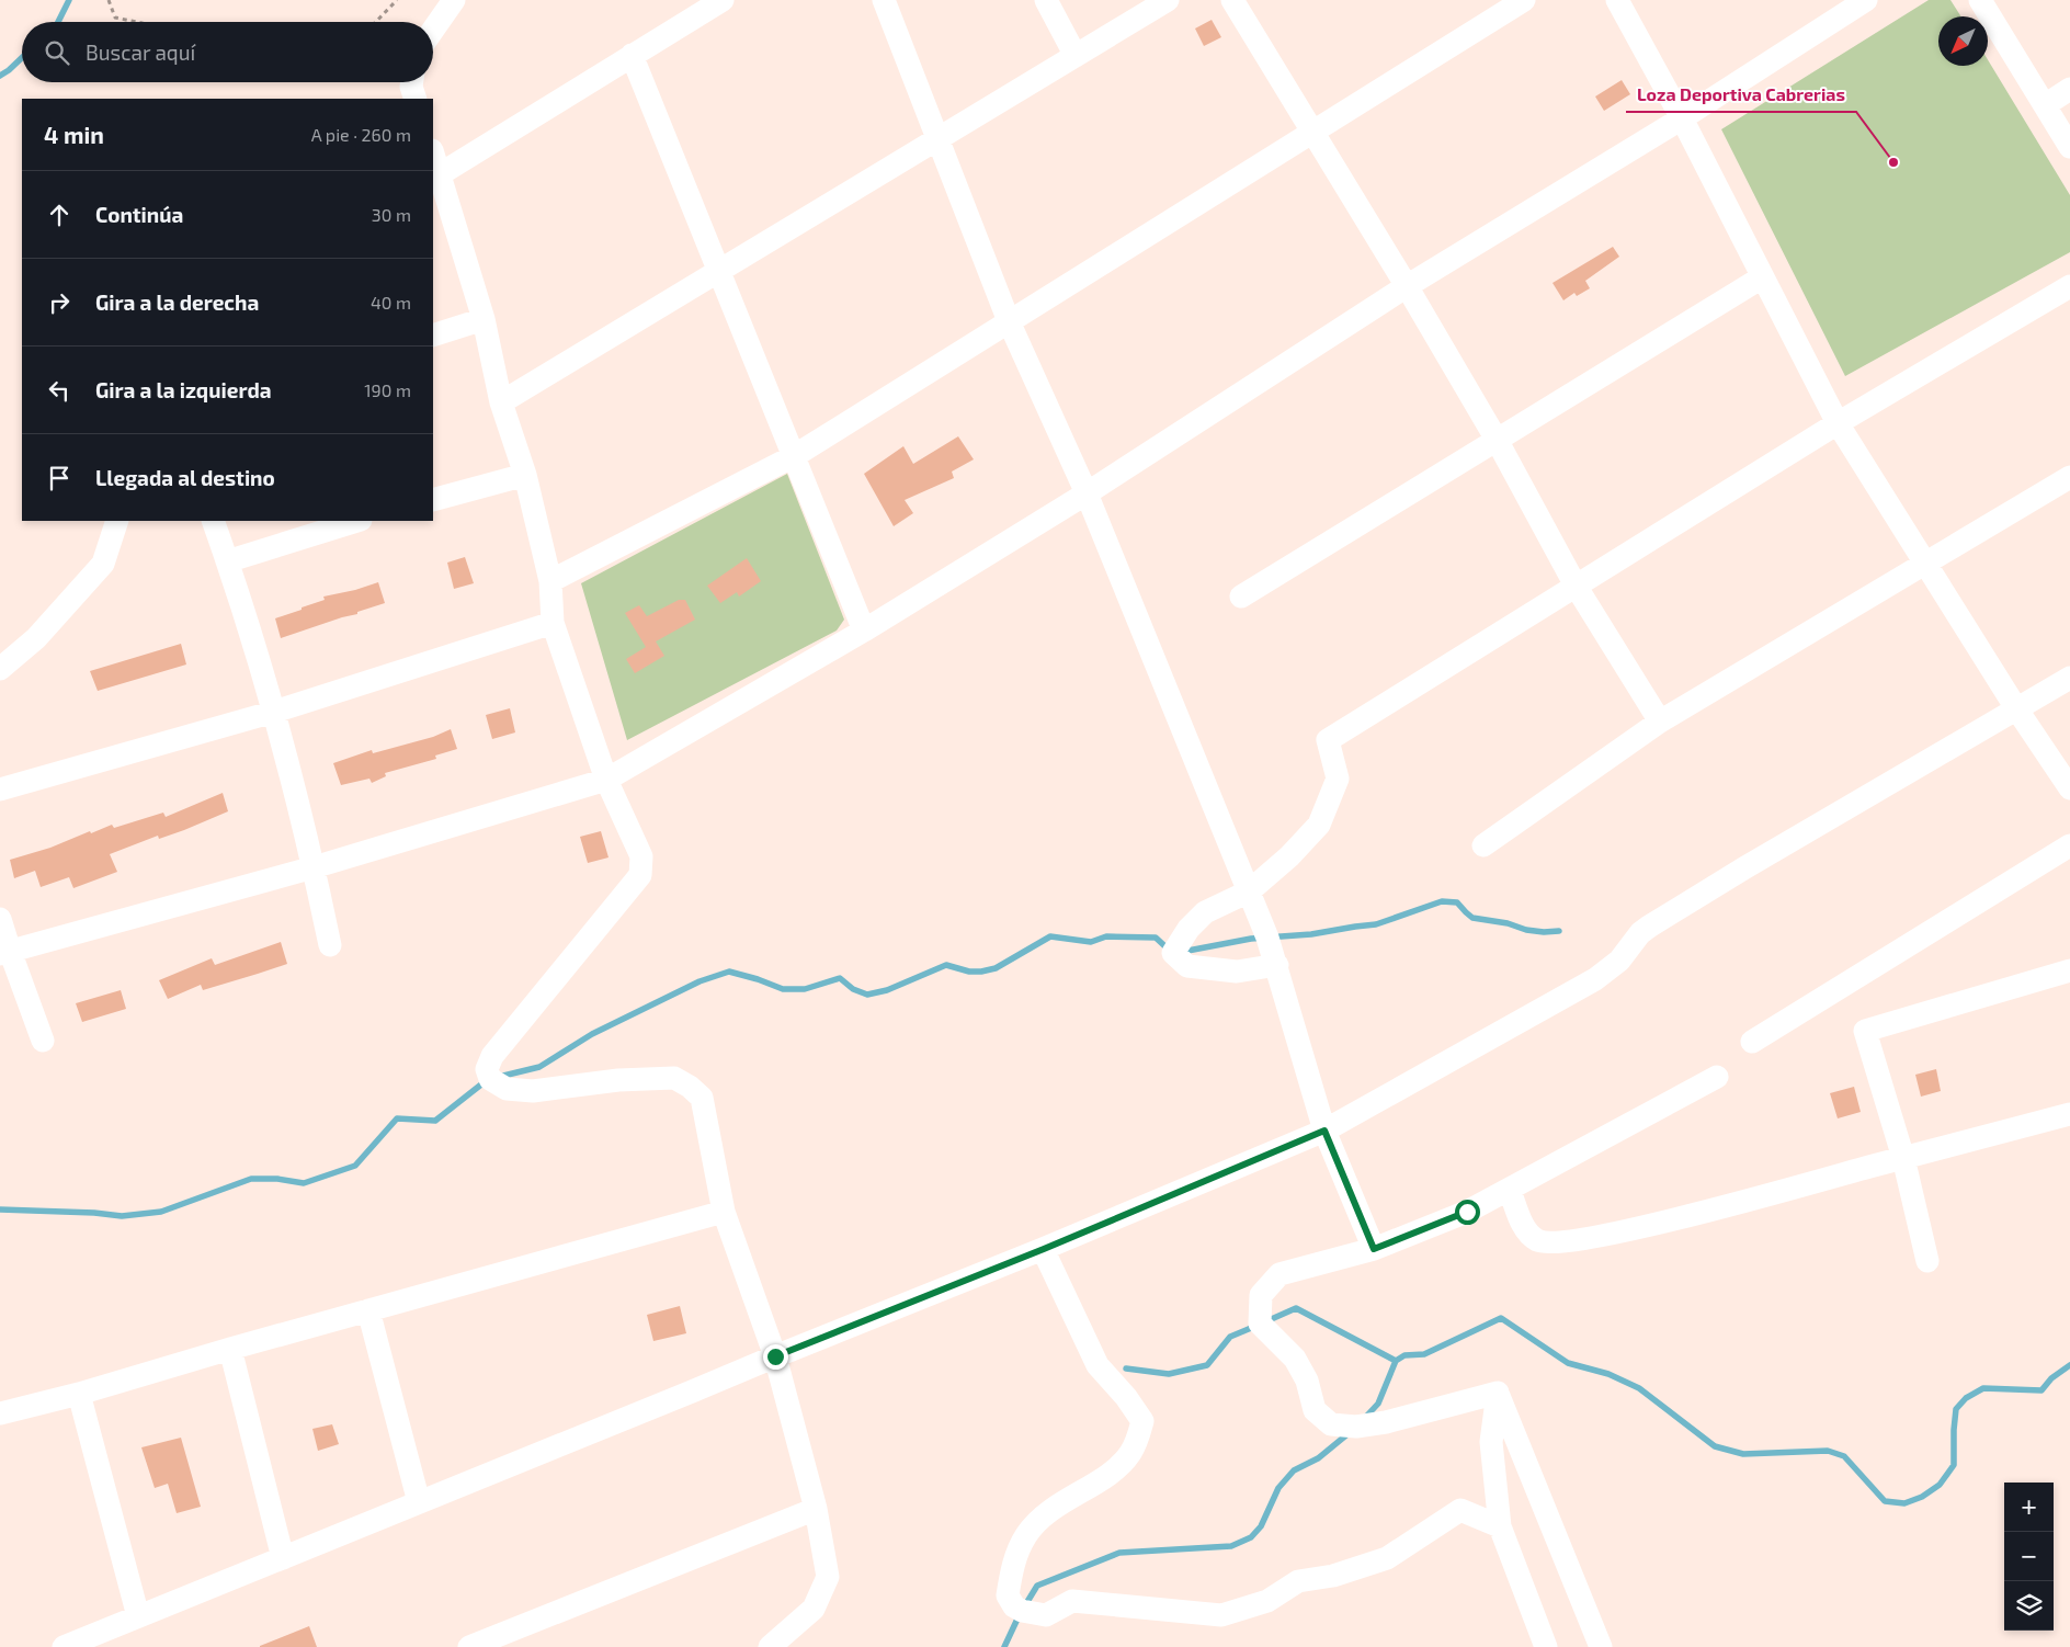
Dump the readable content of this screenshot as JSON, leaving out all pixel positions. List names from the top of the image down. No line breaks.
{"places":["Loza Deportiva Cabrerias"],"north":"bottom left","page":{"search":"Buscar aquí","heading":["4 min","A pie · 260 m"],"list":[["Continúa","30 m"],["Gira a la derecha","40 m"],["Gira a la izquierda","190 m"],"Llegada al destino"],"map_buttons":["+","−"]}}
